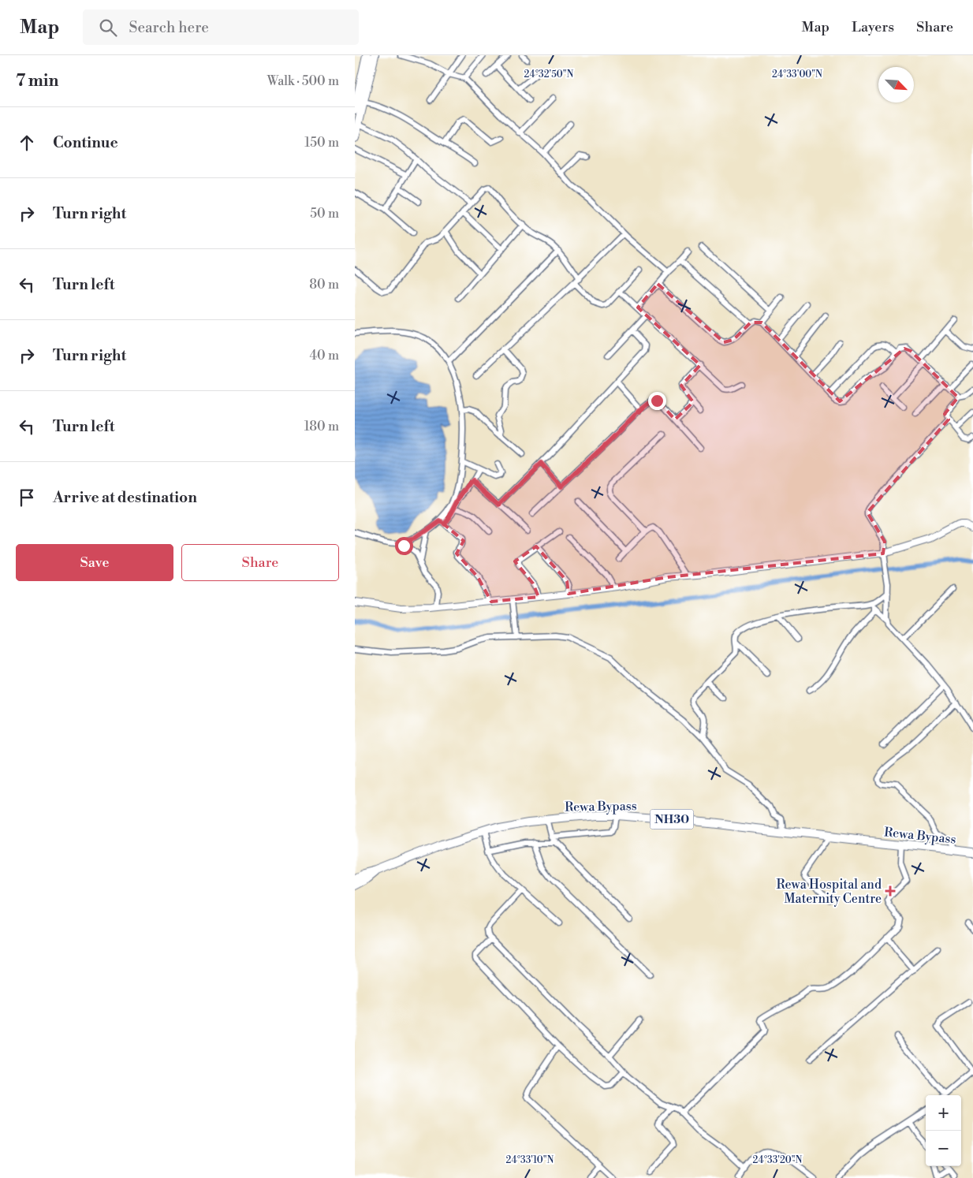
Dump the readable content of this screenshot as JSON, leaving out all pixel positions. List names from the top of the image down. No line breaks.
{"streets":{"main road":["Rewa Bypass","NH30"]},"places":{"health":["Rewa Hospital and Maternity Centre"]},"north":"bottom right","page":{"header":"Map","search":"Search here","nav":["Map","Layers","Share"],"heading":["7 min","Walk · 500 m"],"list":[["Continue","150 m"],["Turn right","50 m"],["Turn left","80 m"],["Turn right","40 m"],["Turn left","180 m"],"Arrive at destination"],"buttons":["Save","Share"],"map_buttons":["+","−"]},"coordinates":["24°32'50\"N","24°33'00\"N","24°33'10\"N","24°33'20\"N"]}
